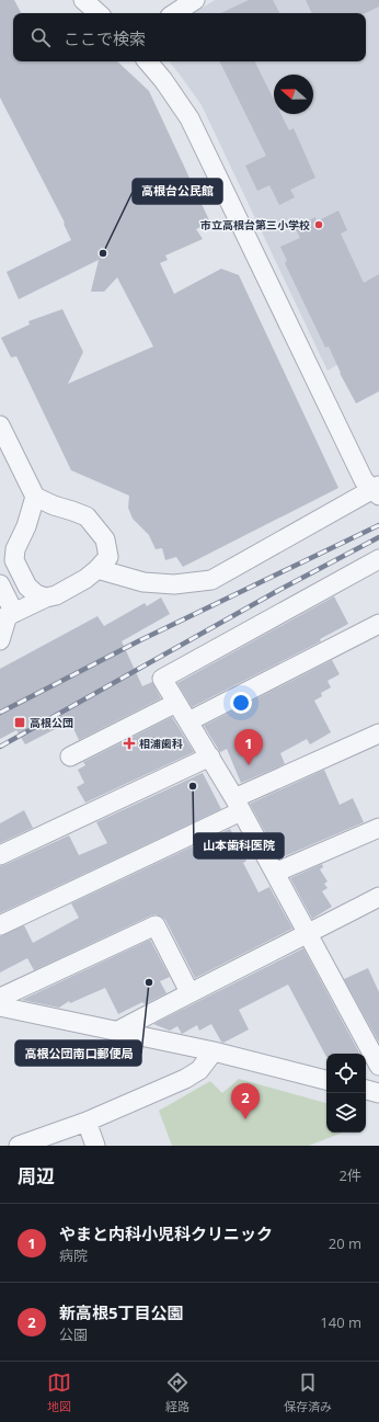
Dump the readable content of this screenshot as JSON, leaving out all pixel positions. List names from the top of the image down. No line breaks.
{"places":{"other":["市立高根台第三小学校","高根台公民館","山本歯科医院","高根公団南口郵便局"],"transit":["高根公団"],"health":["相浦歯科"]},"north":"left","page":{"search":"ここで検索","pins":["1","2"],"heading":["周辺","2件"],"list":[{"mark":"1","name":"やまと内科小児科クリニック","note":"病院","value":"20 m"},{"mark":"2","name":"新高根5丁目公園","note":"公園","value":"140 m"}],"nav":["地図","経路","保存済み"]}}
